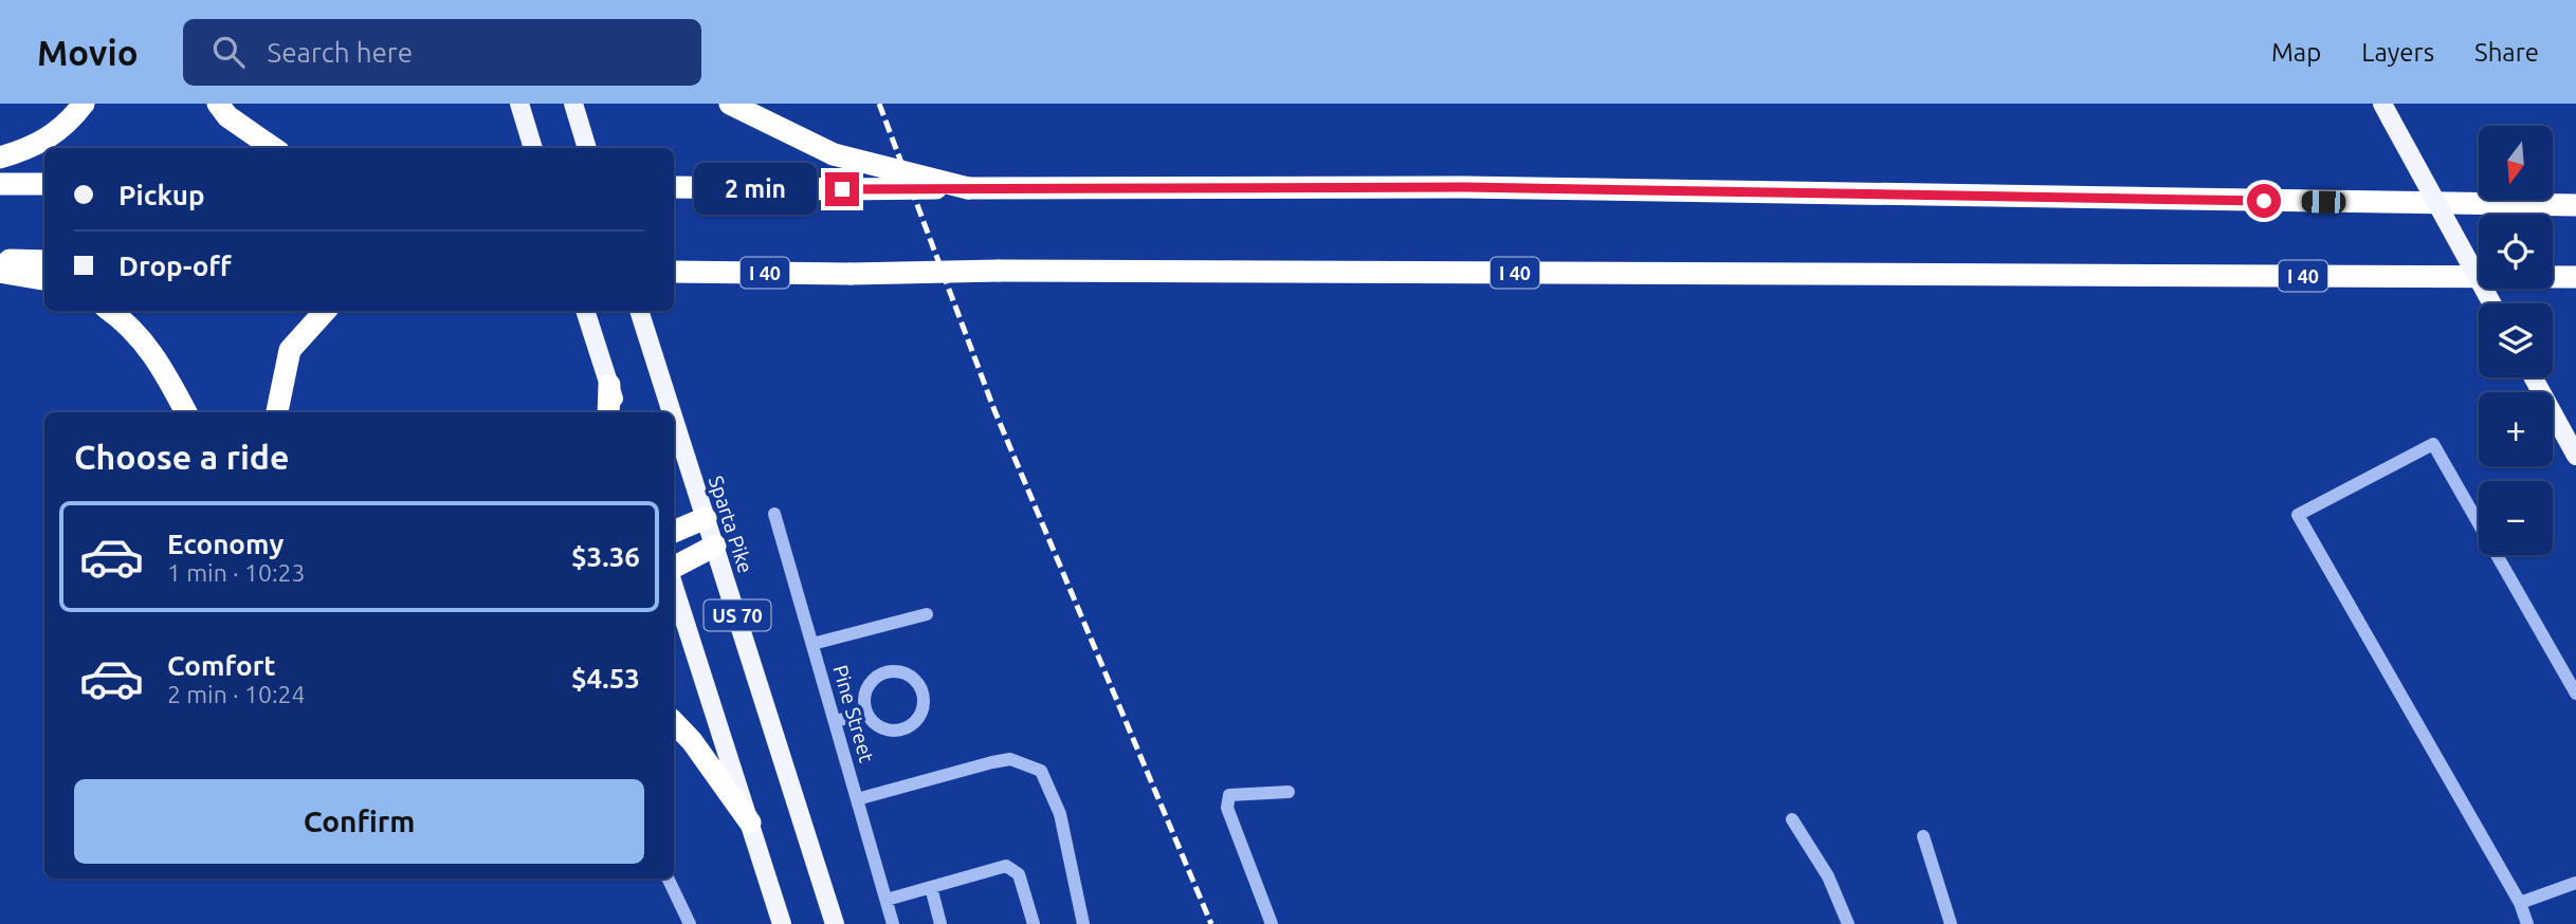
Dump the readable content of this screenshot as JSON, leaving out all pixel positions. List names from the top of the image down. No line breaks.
{"streets":{"highway":["I 40"],"main road":["Sparta Pike","US 70"],"street":["Pine Street"]},"north":"bottom","page":{"header":"Movio","search":"Search here","nav":["Map","Layers","Share"],"map_buttons":["+","−"],"banner":["Pickup","Drop-off"],"bubble":"2 min","heading":"Choose a ride","list":[{"name":"Economy","note":"1 min · 10:23","value":"$3.36"},{"name":"Comfort","note":"2 min · 10:24","value":"$4.53"}],"buttons":"Confirm"}}
